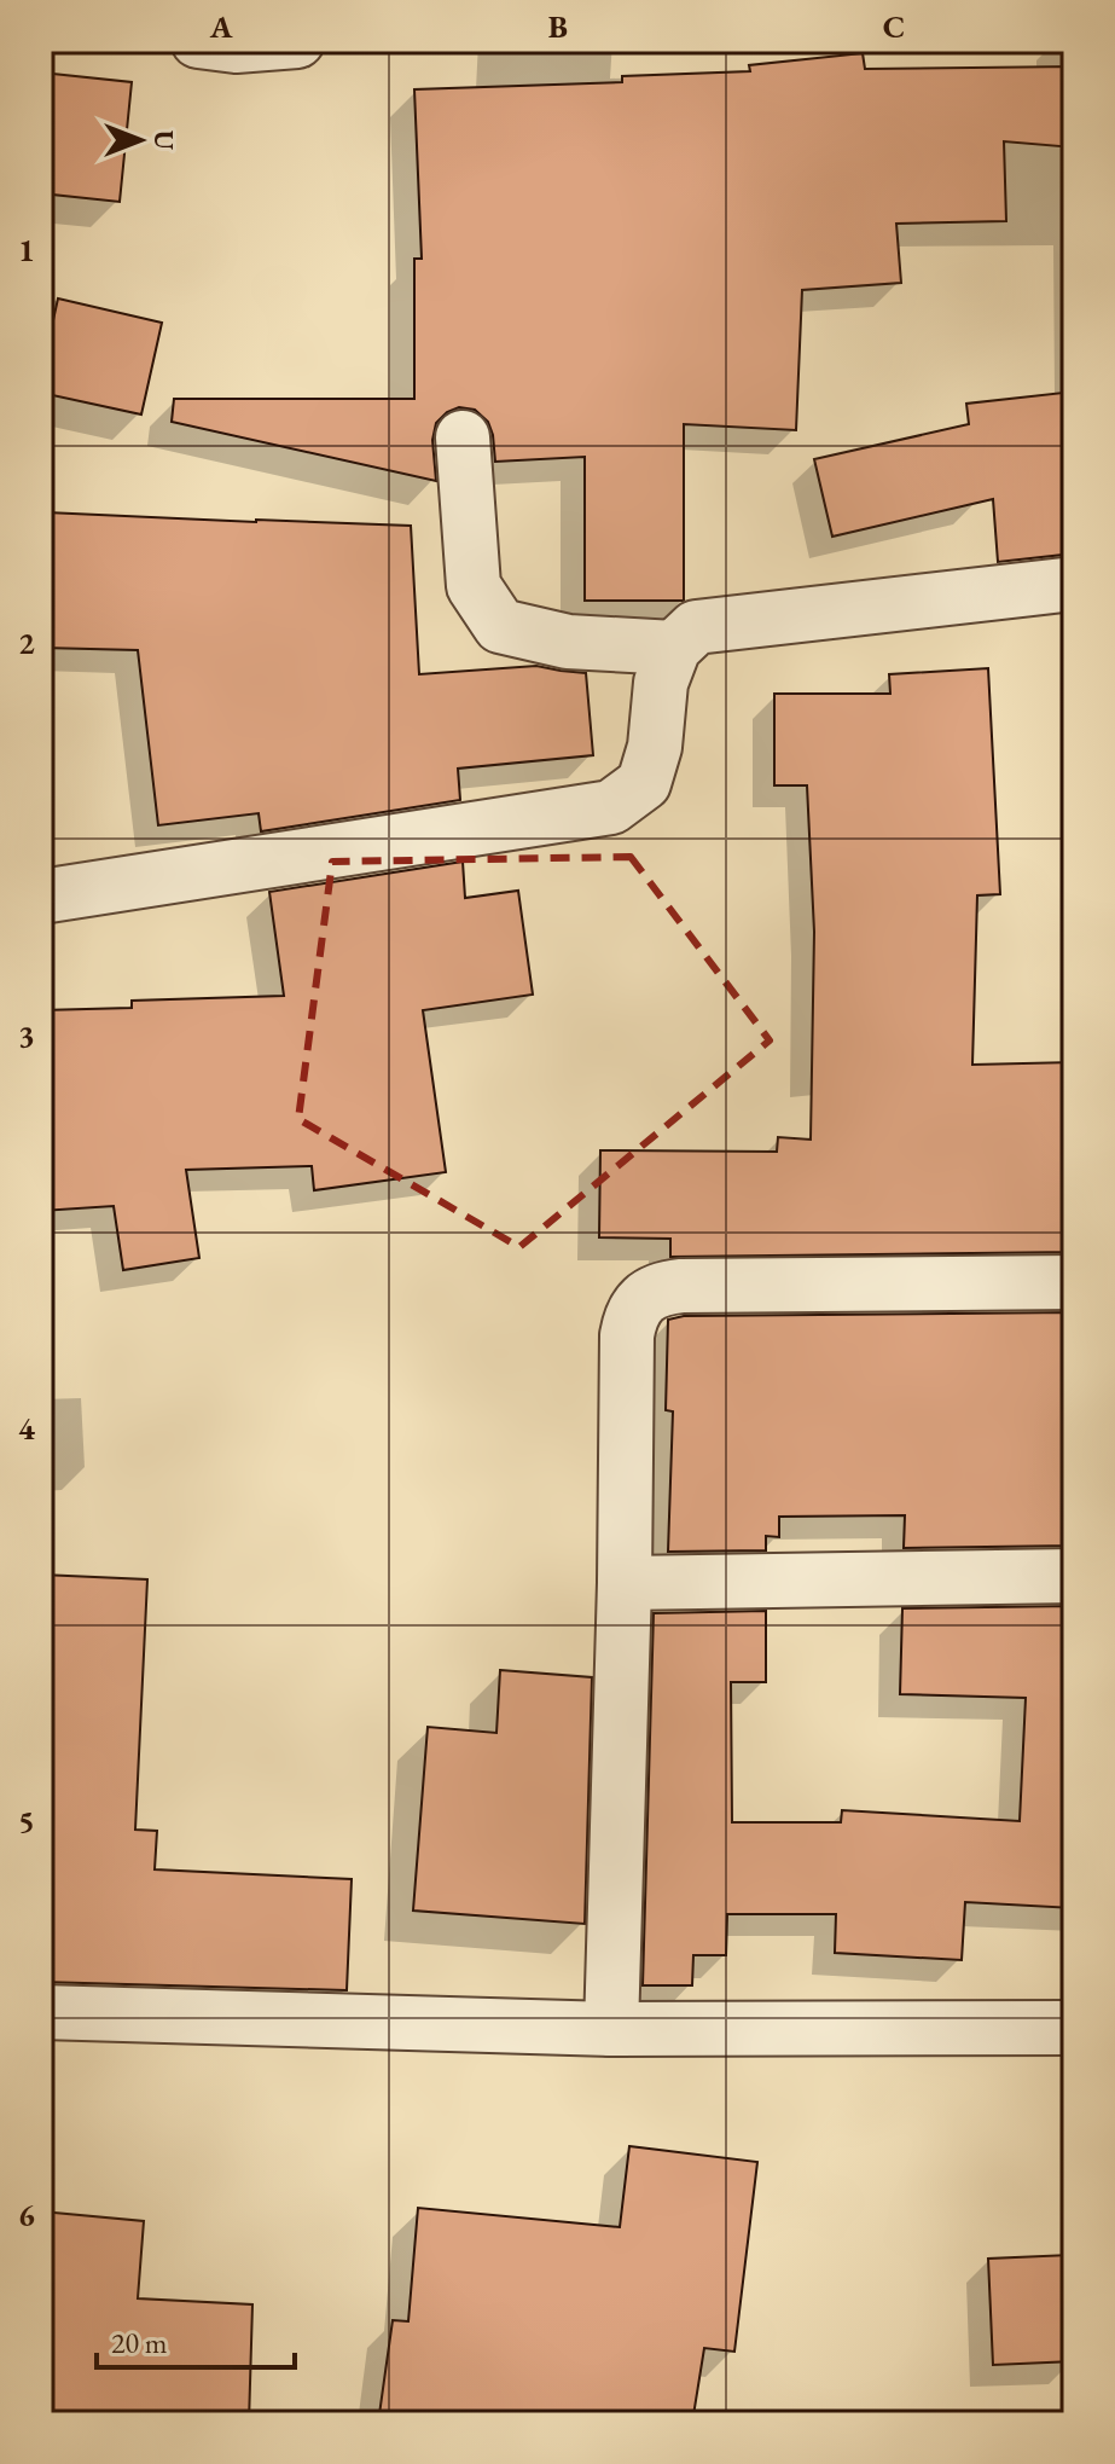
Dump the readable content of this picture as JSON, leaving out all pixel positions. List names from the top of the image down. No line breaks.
{"scale_bar":"20 m","north":"right","grid":{"columns":["A","B","C"],"rows":["1","2","3","4","5","6"]}}
